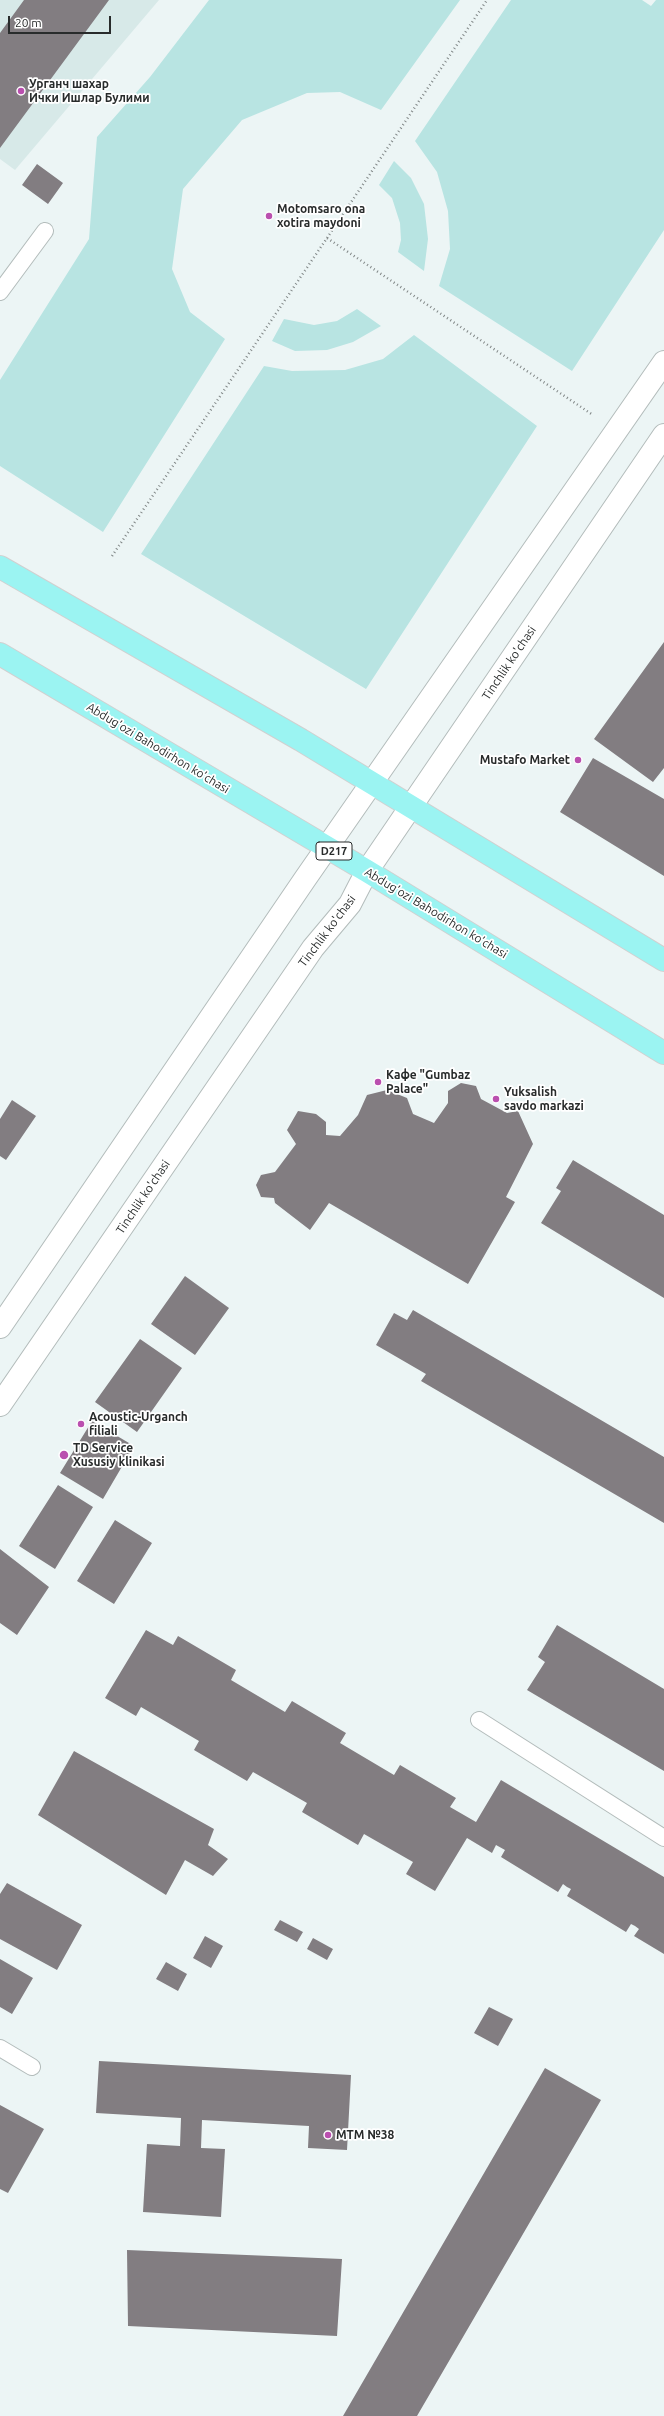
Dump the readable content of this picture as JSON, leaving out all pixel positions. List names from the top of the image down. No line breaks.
{"streets":{"main road":["Tinchlik ko'chasi","Abdug’ozi Bahodirhon ko’chasi","D217"]},"crossings":[["Tinchlik ko'chasi","Abdug’ozi Bahodirhon ko’chasi"]],"places":["Урганч шахар Ички Ишлар Булими","Motomsaro ona xotira maydoni","Mustafo Market","Кафе \"Gumbaz Palace\"","Yuksalish savdo markazi","Acoustic-Urganch filiali","TD Service Xususiy klinikasi","МТМ №38"],"scale_bar":"20 m"}
